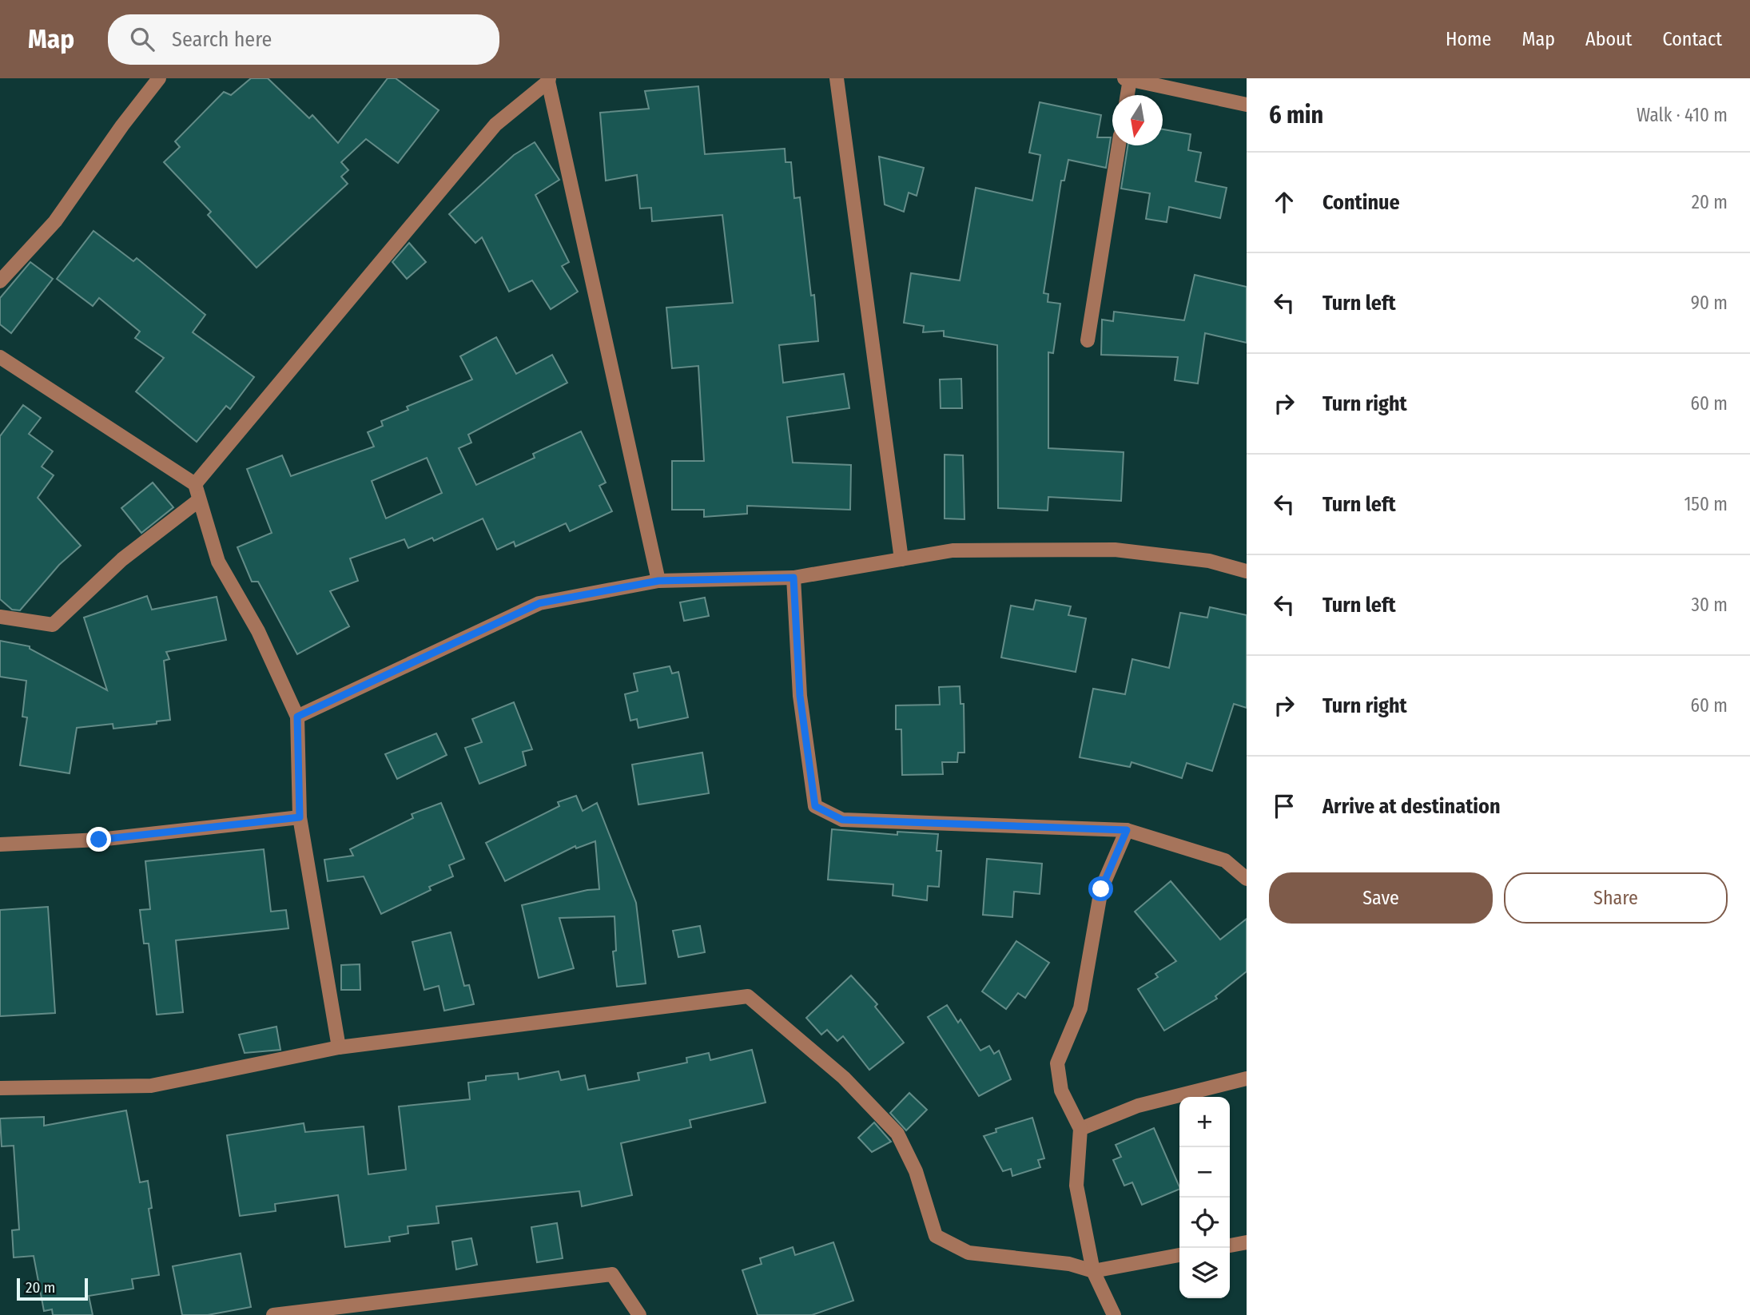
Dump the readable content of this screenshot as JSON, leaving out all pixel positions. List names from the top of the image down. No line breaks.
{"scale_bar":"20 m","north":"bottom","page":{"header":"Map","search":"Search here","nav":["Home","Map","About","Contact"],"heading":["6 min","Walk · 410 m"],"list":[["Continue","20 m"],["Turn left","90 m"],["Turn right","60 m"],["Turn left","150 m"],["Turn left","30 m"],["Turn right","60 m"],"Arrive at destination"],"buttons":["Save","Share"],"map_buttons":["+","−"],"scale":"20 m"}}
